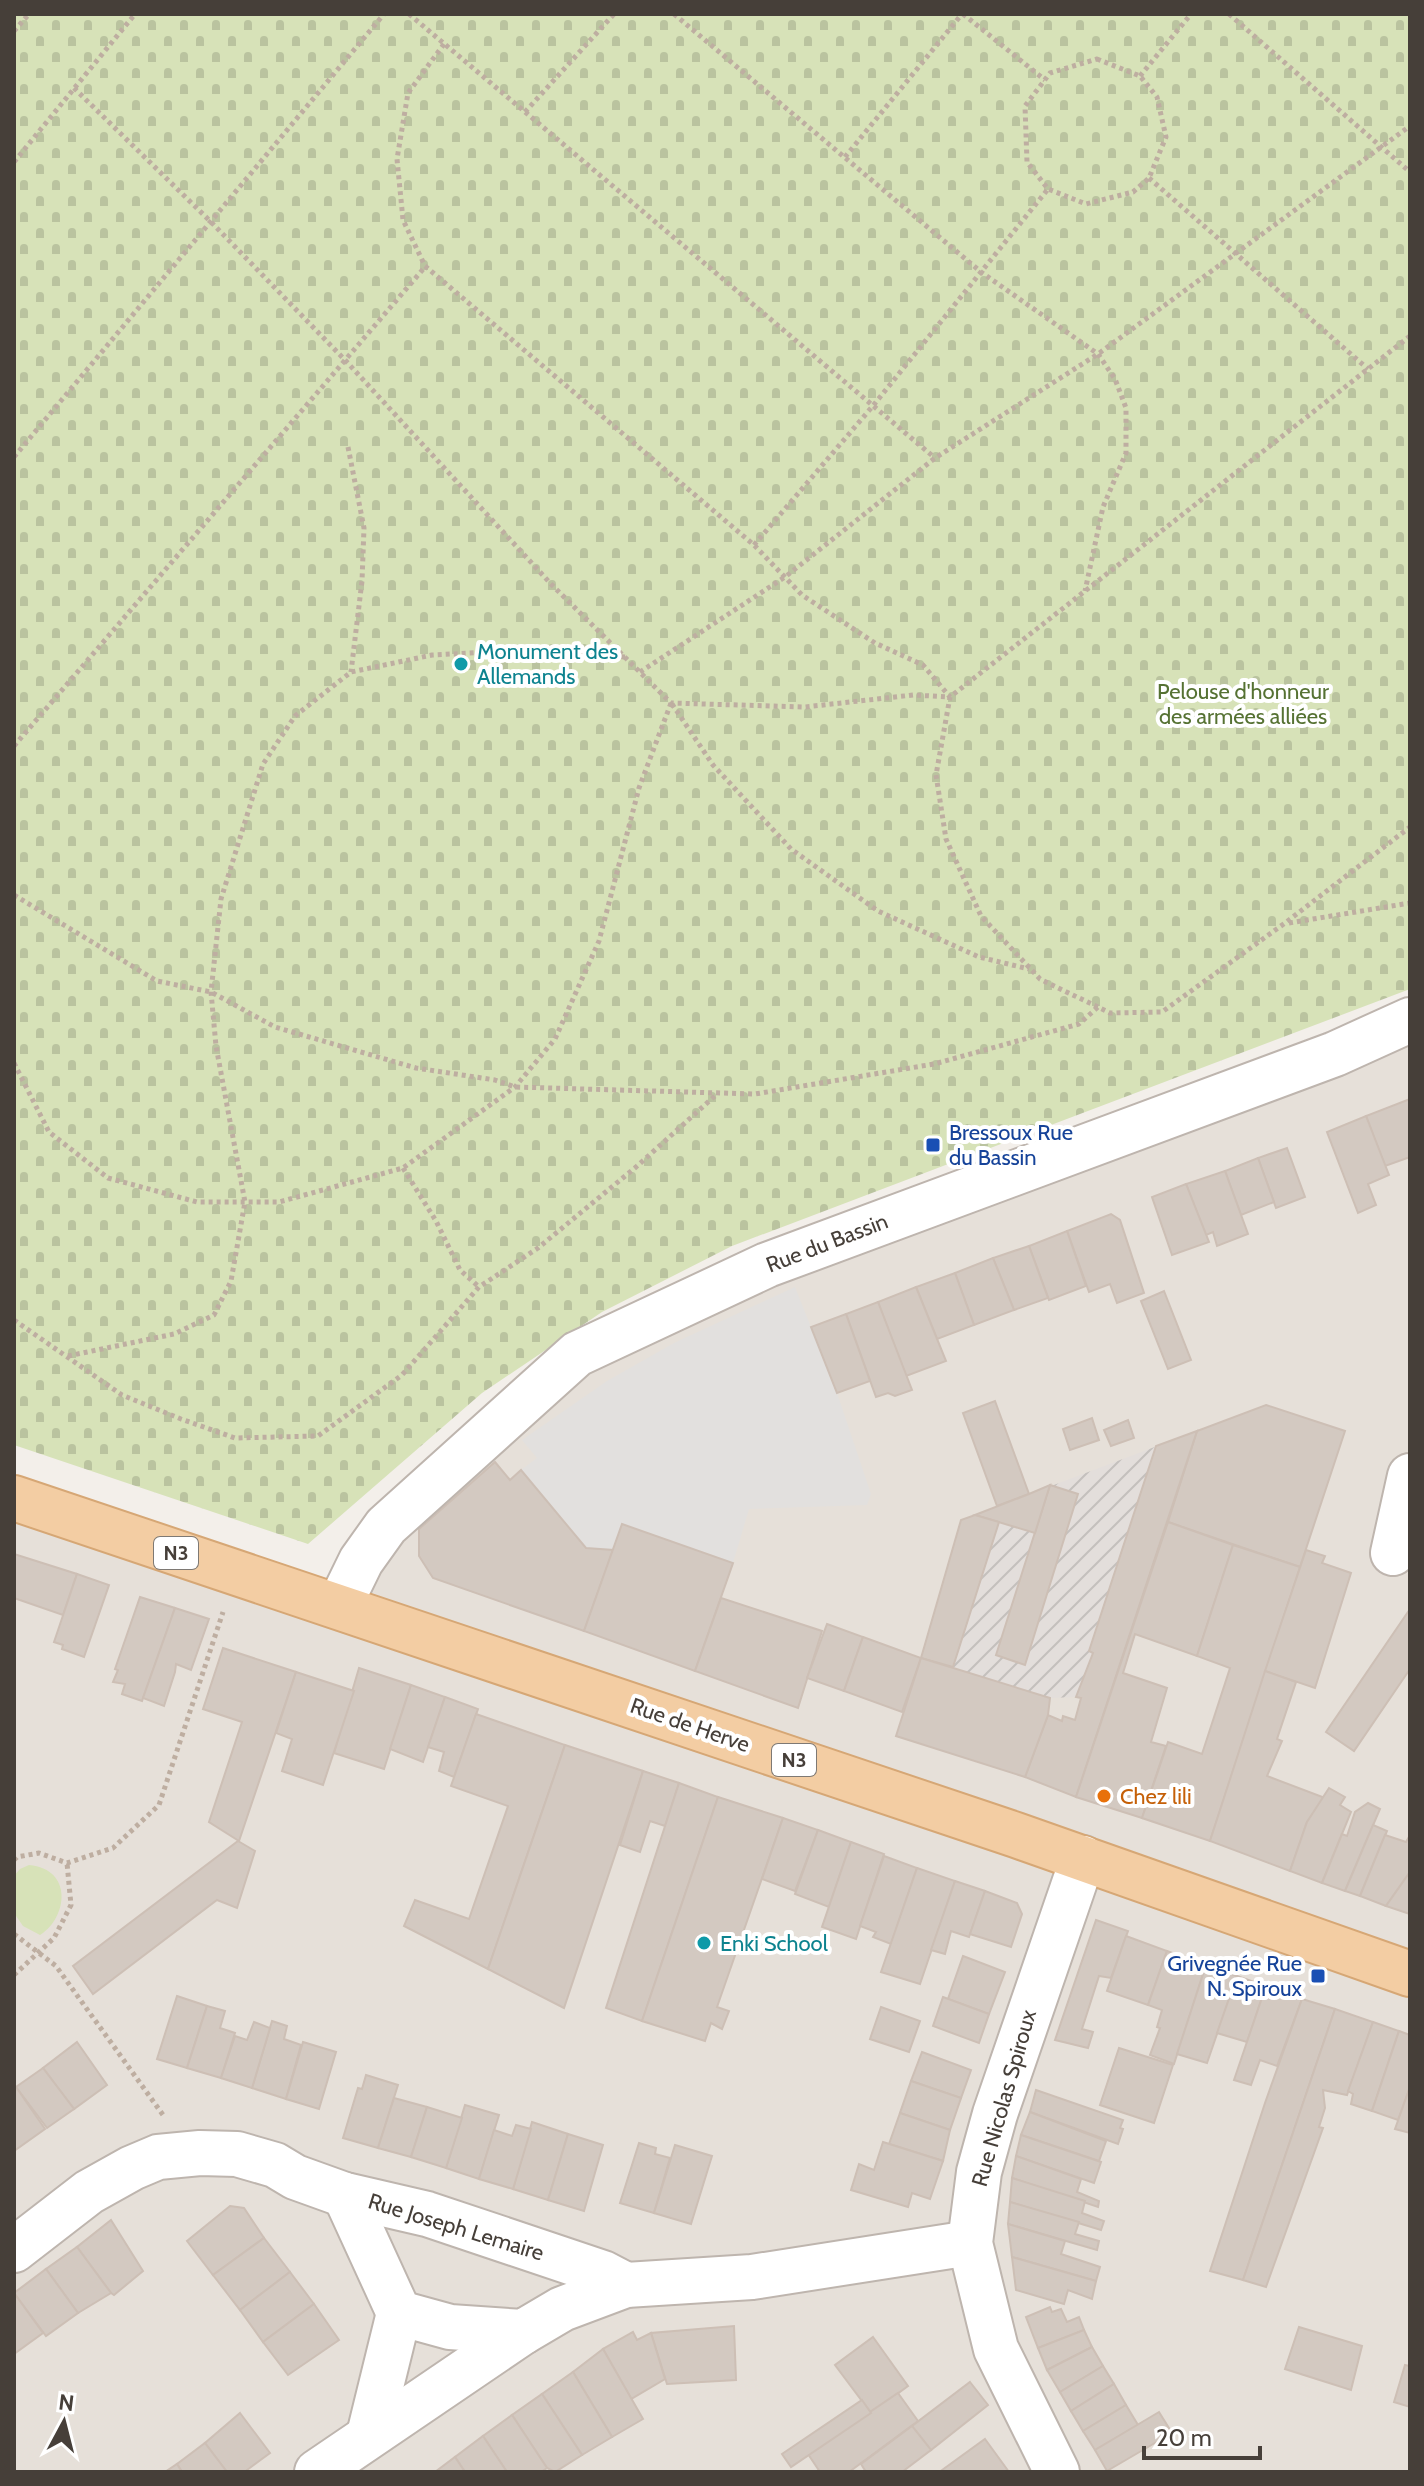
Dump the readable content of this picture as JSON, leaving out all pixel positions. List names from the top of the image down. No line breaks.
{"streets":{"main road":["N3","Rue de Herve"],"street":["Rue du Bassin","Rue Nicolas Spiroux","Rue Joseph Lemaire"]},"crossings":[["Rue du Bassin","Rue de Herve"],["Rue de Herve","Rue Nicolas Spiroux"],["Rue Nicolas Spiroux","Rue Joseph Lemaire"]],"parks":["Pelouse d'honneur des armées alliées"],"places":{"other":["Monument des Allemands","Chez lili","Enki School"],"transit":["Bressoux Rue du Bassin","Grivegnée Rue N. Spiroux"]},"scale_bar":"20 m","north":"top"}
